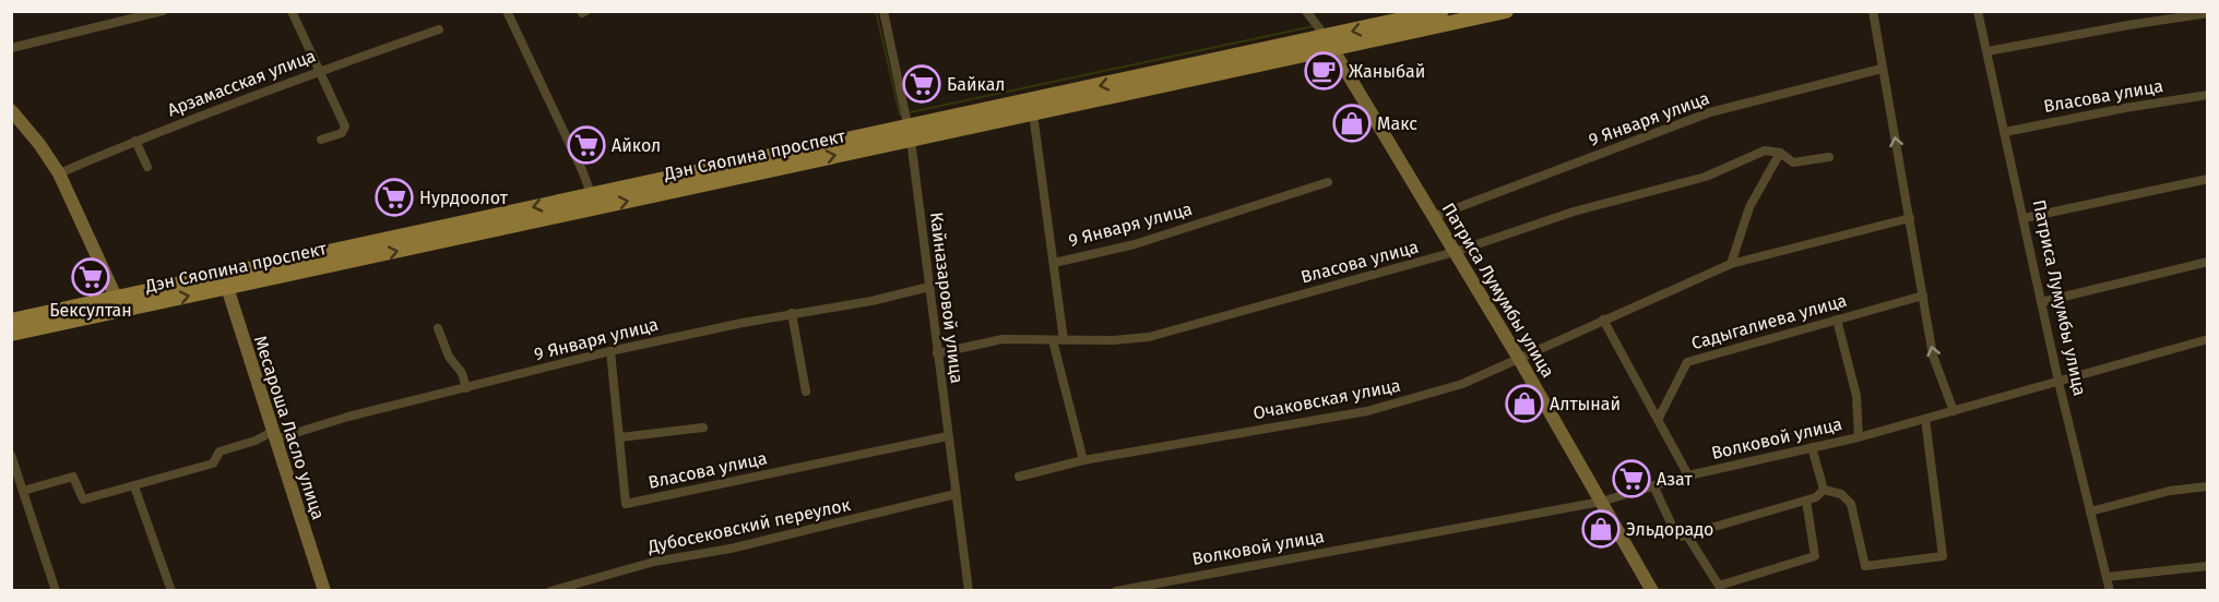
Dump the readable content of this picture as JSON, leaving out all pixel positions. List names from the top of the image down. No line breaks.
{"streets":{"main road":["Дэн Сяопина проспект"],"street":["Арзамасская улица","Власова улица","9 Января улица","Патриса Лумумбы улица","Кайназаровой улица","Садыгалиева улица","Очаковская улица","Месароша Ласло улица","Волковой улица","Дубосековский переулок"]},"crossings":[["Власова улица","9 Января улица"],["Власова улица","Патриса Лумумбы улица"],["Власова улица","Кайназаровой улица"],["9 Января улица","Патриса Лумумбы улица"],["9 Января улица","Кайназаровой улица"],["9 Января улица","Месароша Ласло улица"],["Дэн Сяопина проспект","Патриса Лумумбы улица"],["Дэн Сяопина проспект","Кайназаровой улица"],["Дэн Сяопина проспект","Месароша Ласло улица"],["Патриса Лумумбы улица","Очаковская улица"],["Патриса Лумумбы улица","Волковой улица"],["Кайназаровой улица","Дубосековский переулок"]],"places":{"cafe":["Жаныбай"],"supermarket":["Байкал","Айкол","Нурдоолот","Бексултан","Азат"],"shop":["Макс","Алтынай","Эльдорадо"]}}
